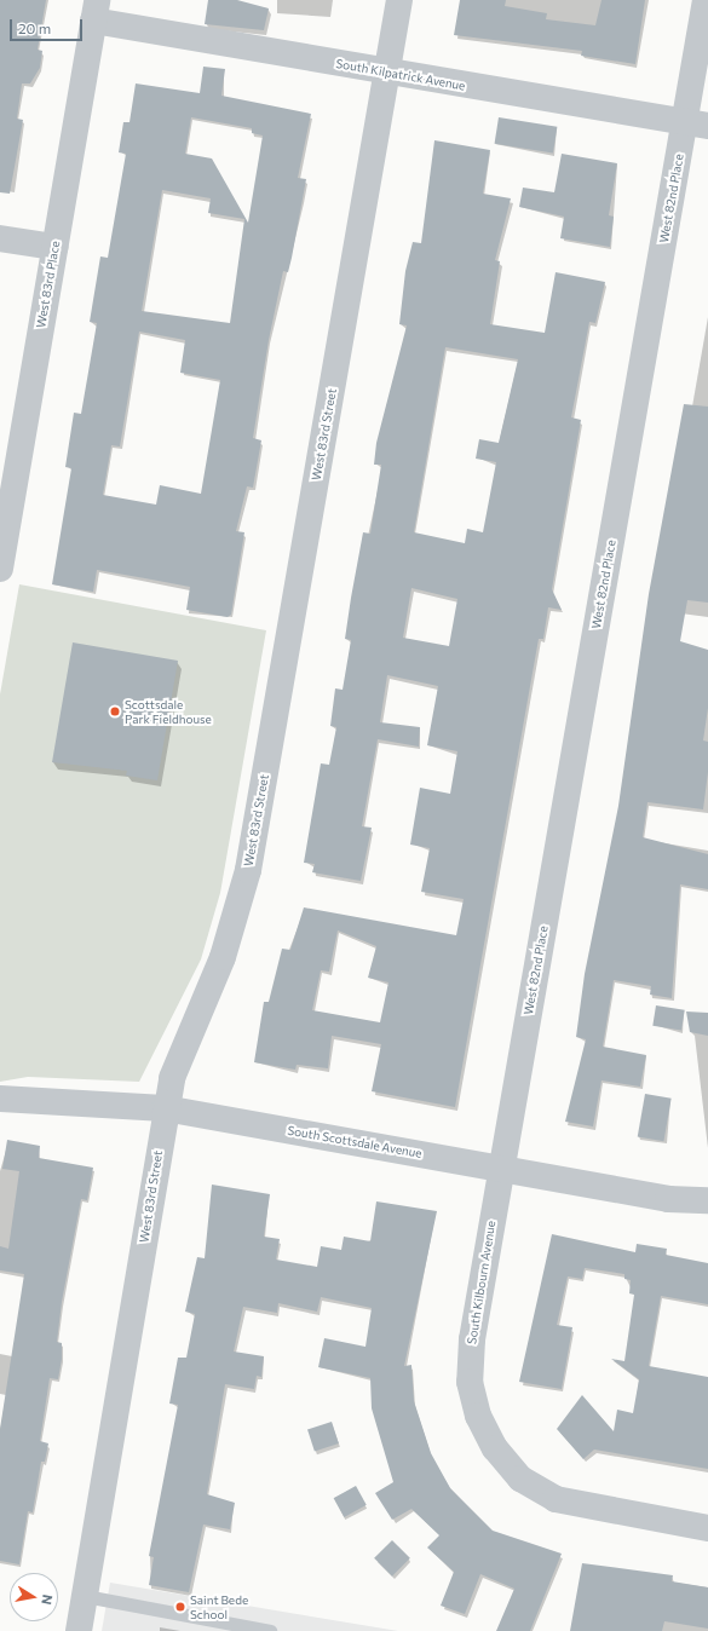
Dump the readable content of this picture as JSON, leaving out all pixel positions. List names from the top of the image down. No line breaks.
{"streets":{"street":["South Kilpatrick Avenue","West 82nd Place","West 83rd Place","West 83rd Street","South Scottsdale Avenue","South Kilbourn Avenue"]},"crossings":[["South Kilpatrick Avenue","West 82nd Place"],["South Kilpatrick Avenue","West 83rd Place"],["South Kilpatrick Avenue","West 83rd Street"],["West 82nd Place","South Scottsdale Avenue"],["West 82nd Place","South Kilbourn Avenue"],["West 83rd Street","South Scottsdale Avenue"],["South Scottsdale Avenue","South Kilbourn Avenue"]],"places":["Scottsdale Park Fieldhouse","Saint Bede School"],"scale_bar":"20 m","north":"right"}
